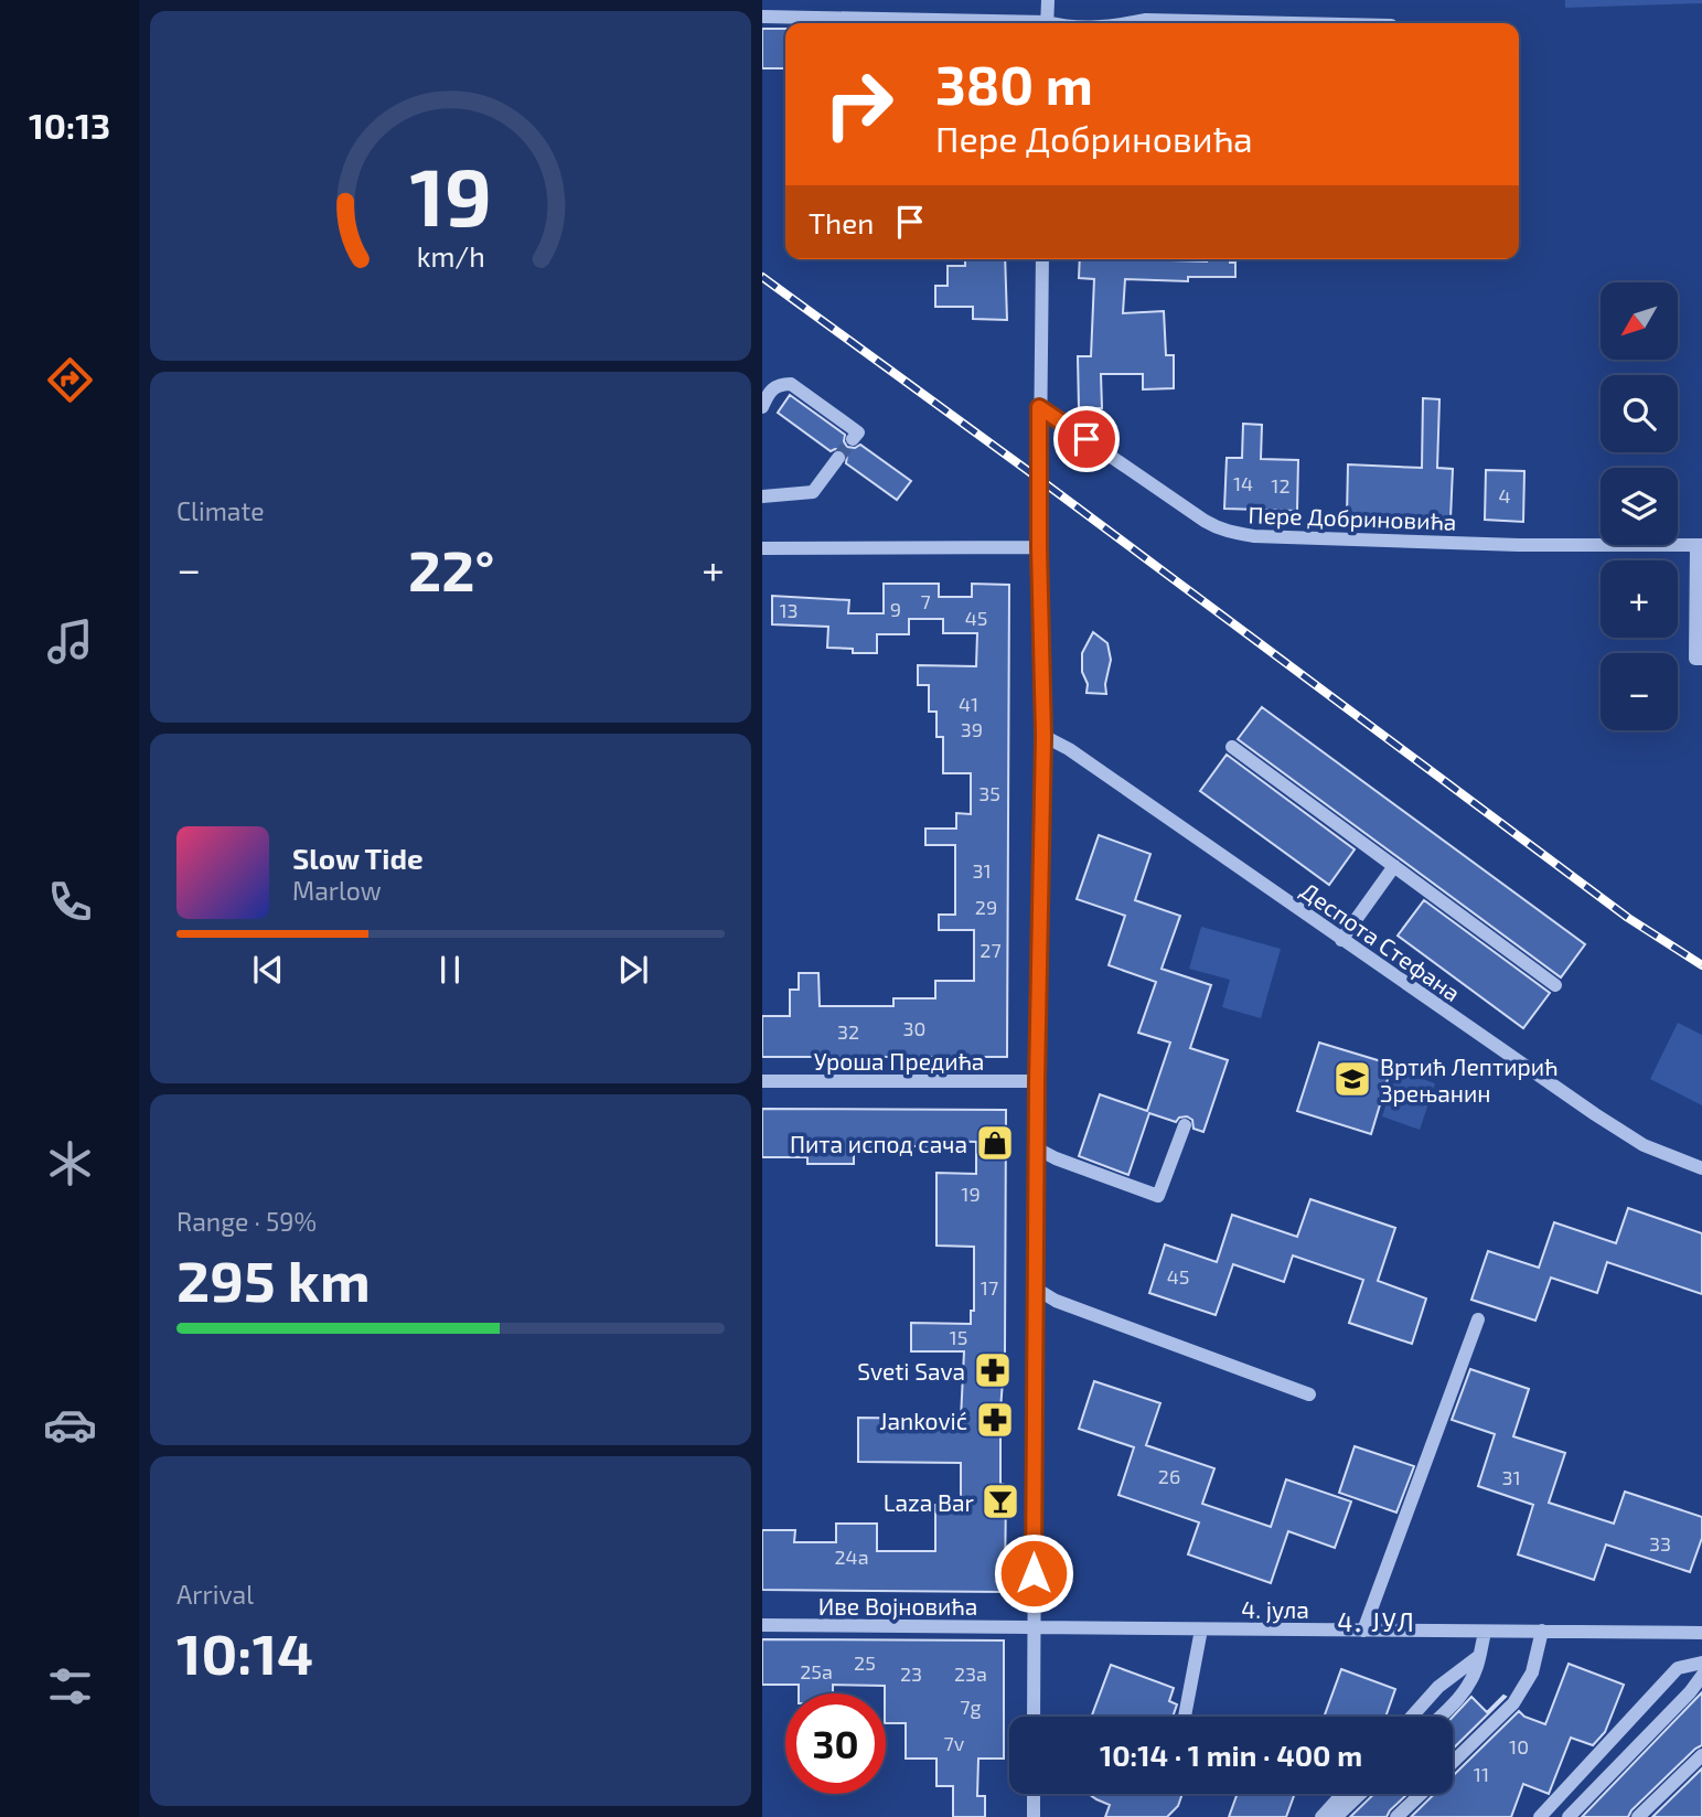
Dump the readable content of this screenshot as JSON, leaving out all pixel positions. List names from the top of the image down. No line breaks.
{"streets":{"street":["Пере Добриновића","Деспота Стефана","Уроша Предића","Иве Војновића","4. јула"]},"crossings":[["Иве Војновића","4. јула"]],"districts":["4. ЈУЛ"],"places":{"school or university":["Вртић Лептирић Зрењанин"],"shop":["Пита испод сача"],"pharmacy":["Sveti Sava","Janković"],"bar":["Laza Bar"]},"house_numbers":["14","12","4","7","9","13","45","41","39","35","31","29","27","30","32","19","45","17","15","26","31","33","24a","25","25a","23","23a","7g","7v","10","11"],"north":"bottom left","page":{"tabs":"10:13","turn":["380 m","Пере Добриновића"],"then":"Then","map_buttons":["+","−"],"tile":["Climate",["Range · 59%","295 km"],["Arrival","10:14"]],"heat":["−","22°","+"],"song":["Slow Tide","Marlow"],"limit":"30","trip":"10:14 · 1 min · 400 m","gauge":["19","km/h"]}}
